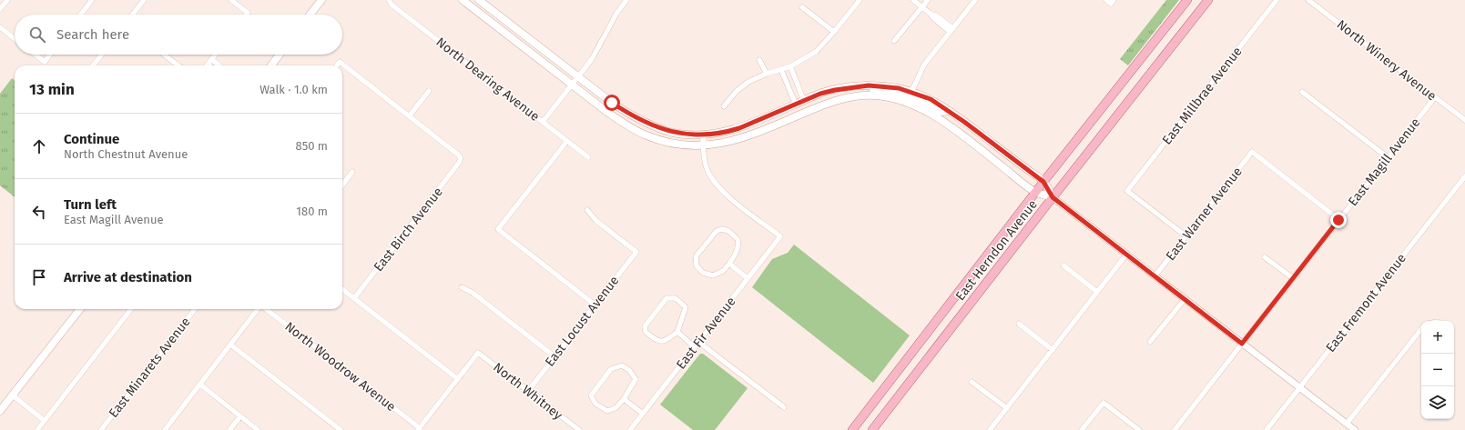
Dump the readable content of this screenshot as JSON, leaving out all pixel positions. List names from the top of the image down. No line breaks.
{"streets":{"main road":["East Herndon Avenue"],"street":["North Winery Avenue","North Dearing Avenue","East Millbrae Avenue","East Magill Avenue","East Warner Avenue","East Birch Avenue","East Fremont Avenue","East Locust Avenue","East Fir Avenue","North Woodrow Avenue","East Minarets Avenue","North Whitney"]},"crossings":[["North Winery Avenue","East Magill Avenue"],["East Millbrae Avenue","East Warner Avenue"],["East Magill Avenue","East Warner Avenue"],["East Locust Avenue","North Whitney"]],"page":{"search":"Search here","heading":["13 min","Walk · 1.0 km"],"list":[["Continue","North Chestnut Avenue","850 m"],["Turn left","East Magill Avenue","180 m"],"Arrive at destination"],"map_buttons":["+","−"]}}
